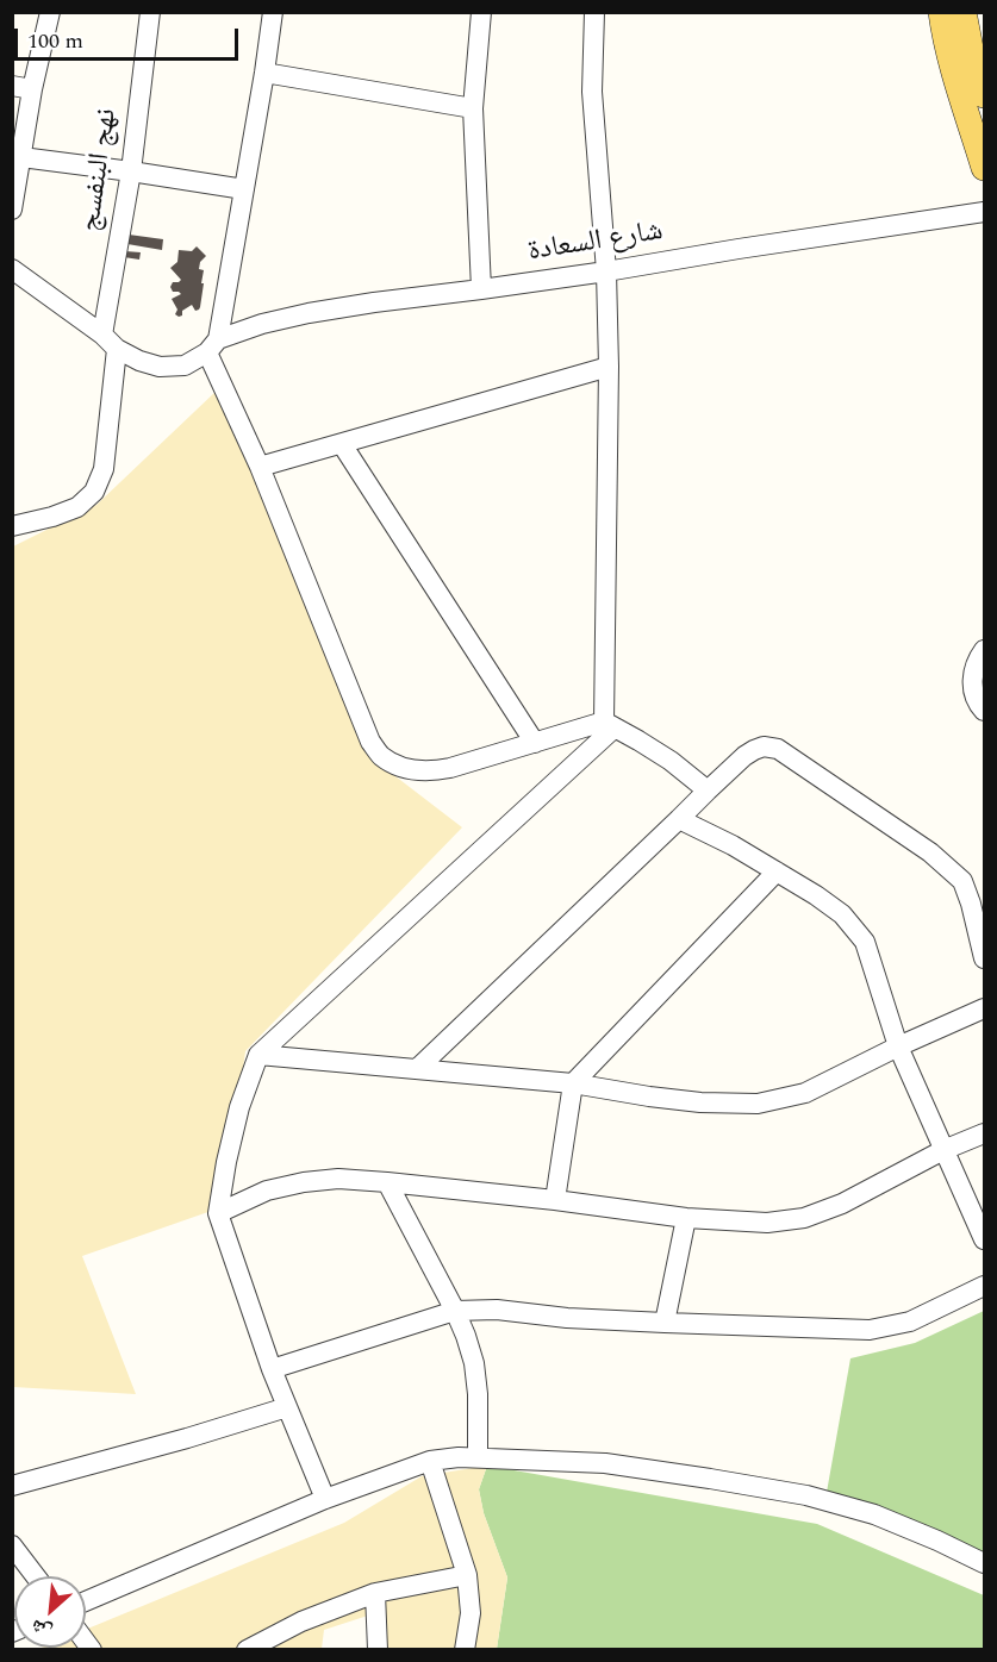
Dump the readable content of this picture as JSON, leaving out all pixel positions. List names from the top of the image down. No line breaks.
{"streets":{"street":["نهج البنفسج","شارع السعادة"]},"crossings":[["نهج البنفسج","شارع السعادة"]],"scale_bar":"100 m","north":"bottom left"}
